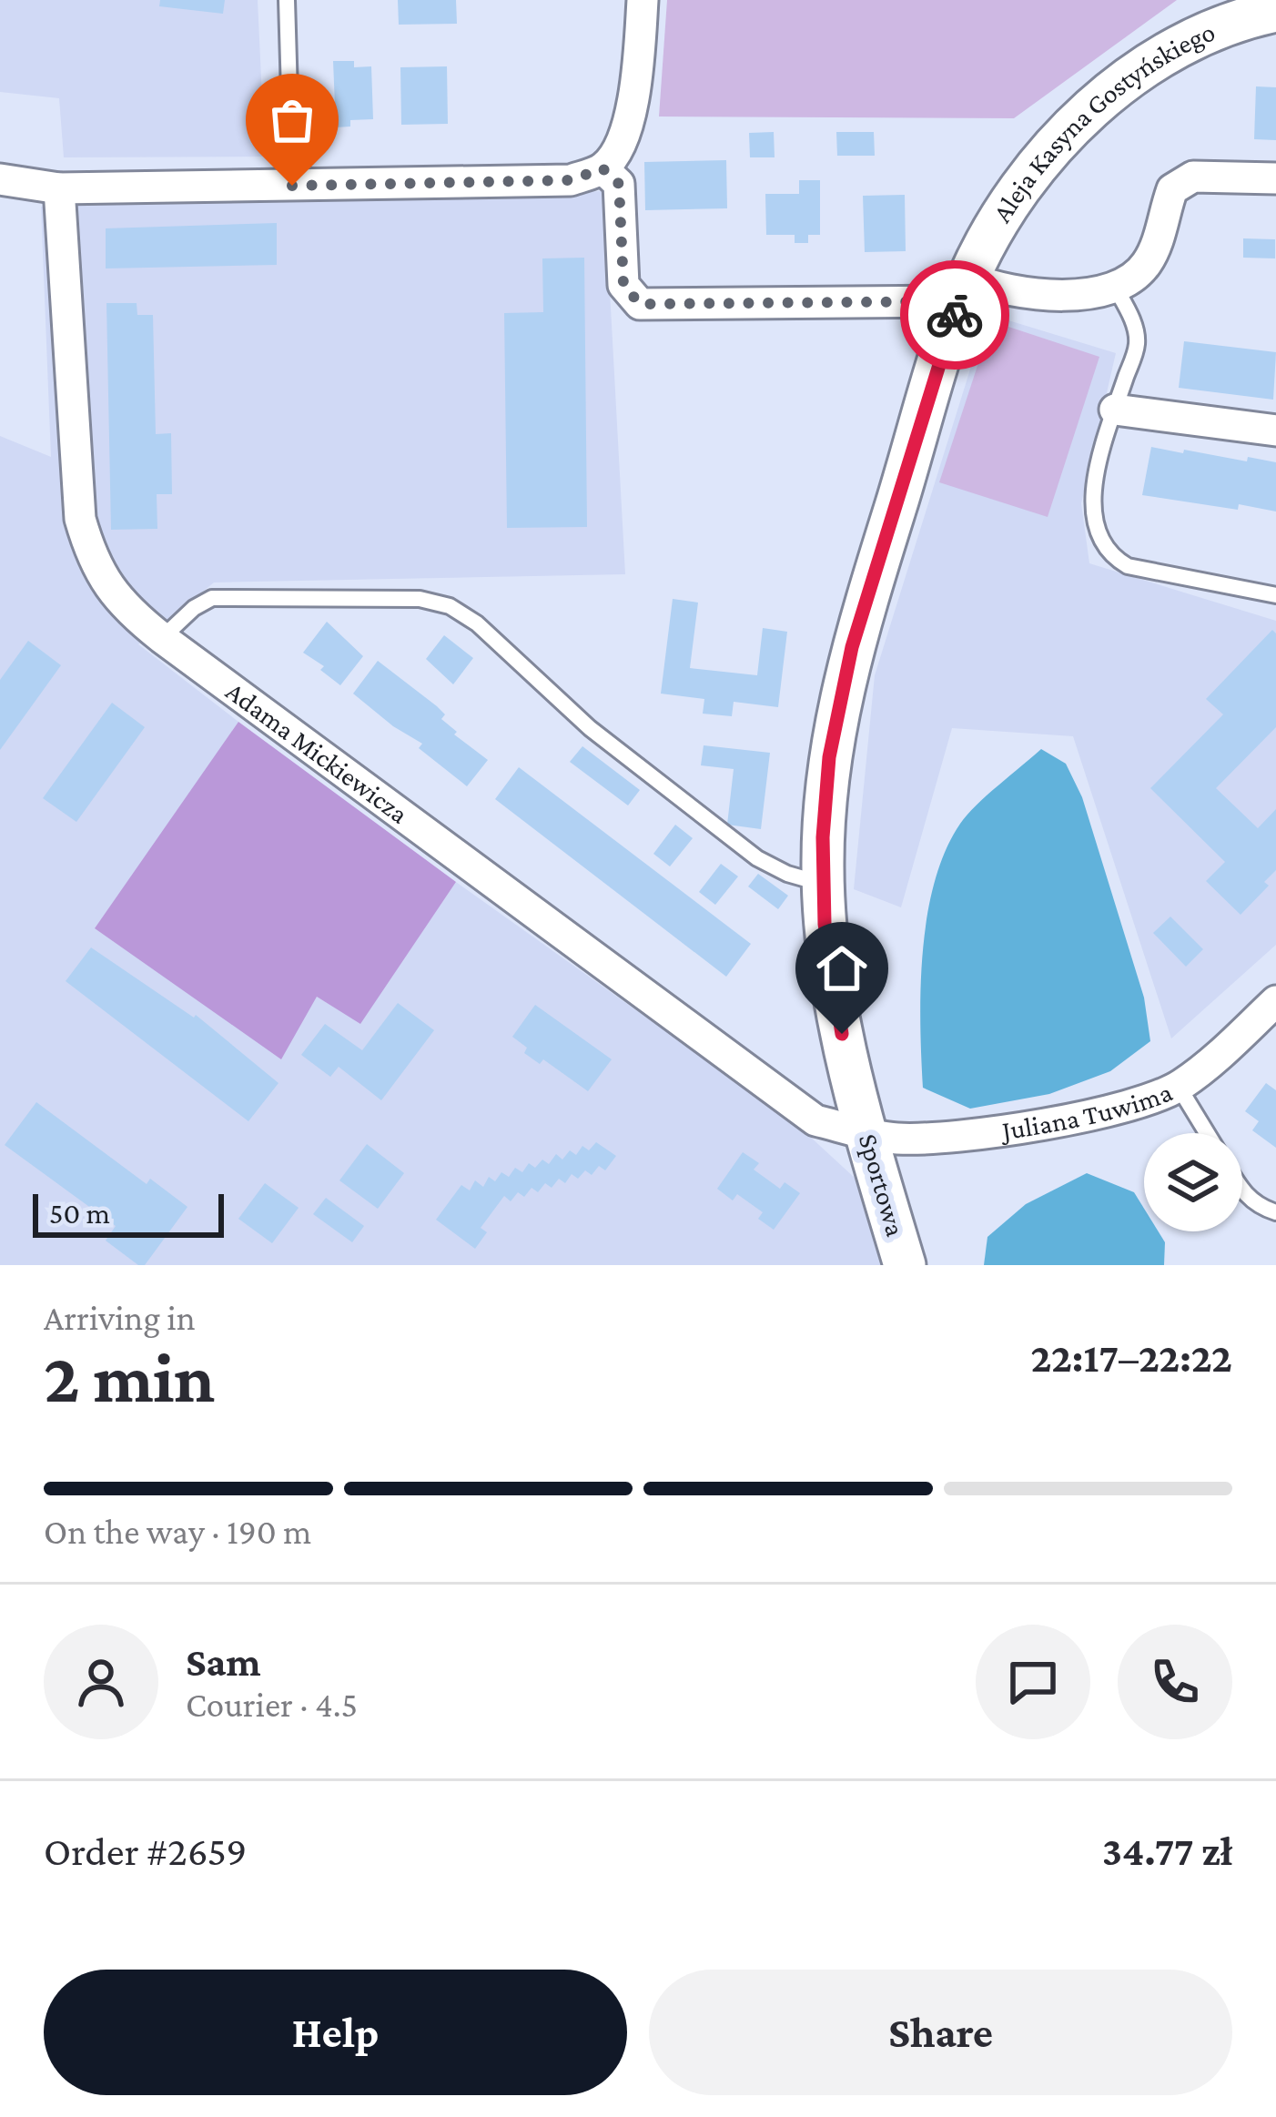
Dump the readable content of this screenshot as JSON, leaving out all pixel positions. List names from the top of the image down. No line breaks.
{"streets":{"street":["Aleja Kasyna Gostyńskiego","Adama Mickiewicza","Juliana Tuwima","Sportowa"]},"crossings":[["Aleja Kasyna Gostyńskiego","Sportowa"],["Adama Mickiewicza","Juliana Tuwima"],["Adama Mickiewicza","Sportowa"],["Juliana Tuwima","Sportowa"]],"scale_bar":"50 m","page":{"scale":"50 m","heading":["2 min","Arriving in","22:17–22:22"],"panel":["Sam","Courier · 4.5","Order #2659","34.77 zł"],"bar":"On the way · 190 m","buttons":["Help","Share"]}}
